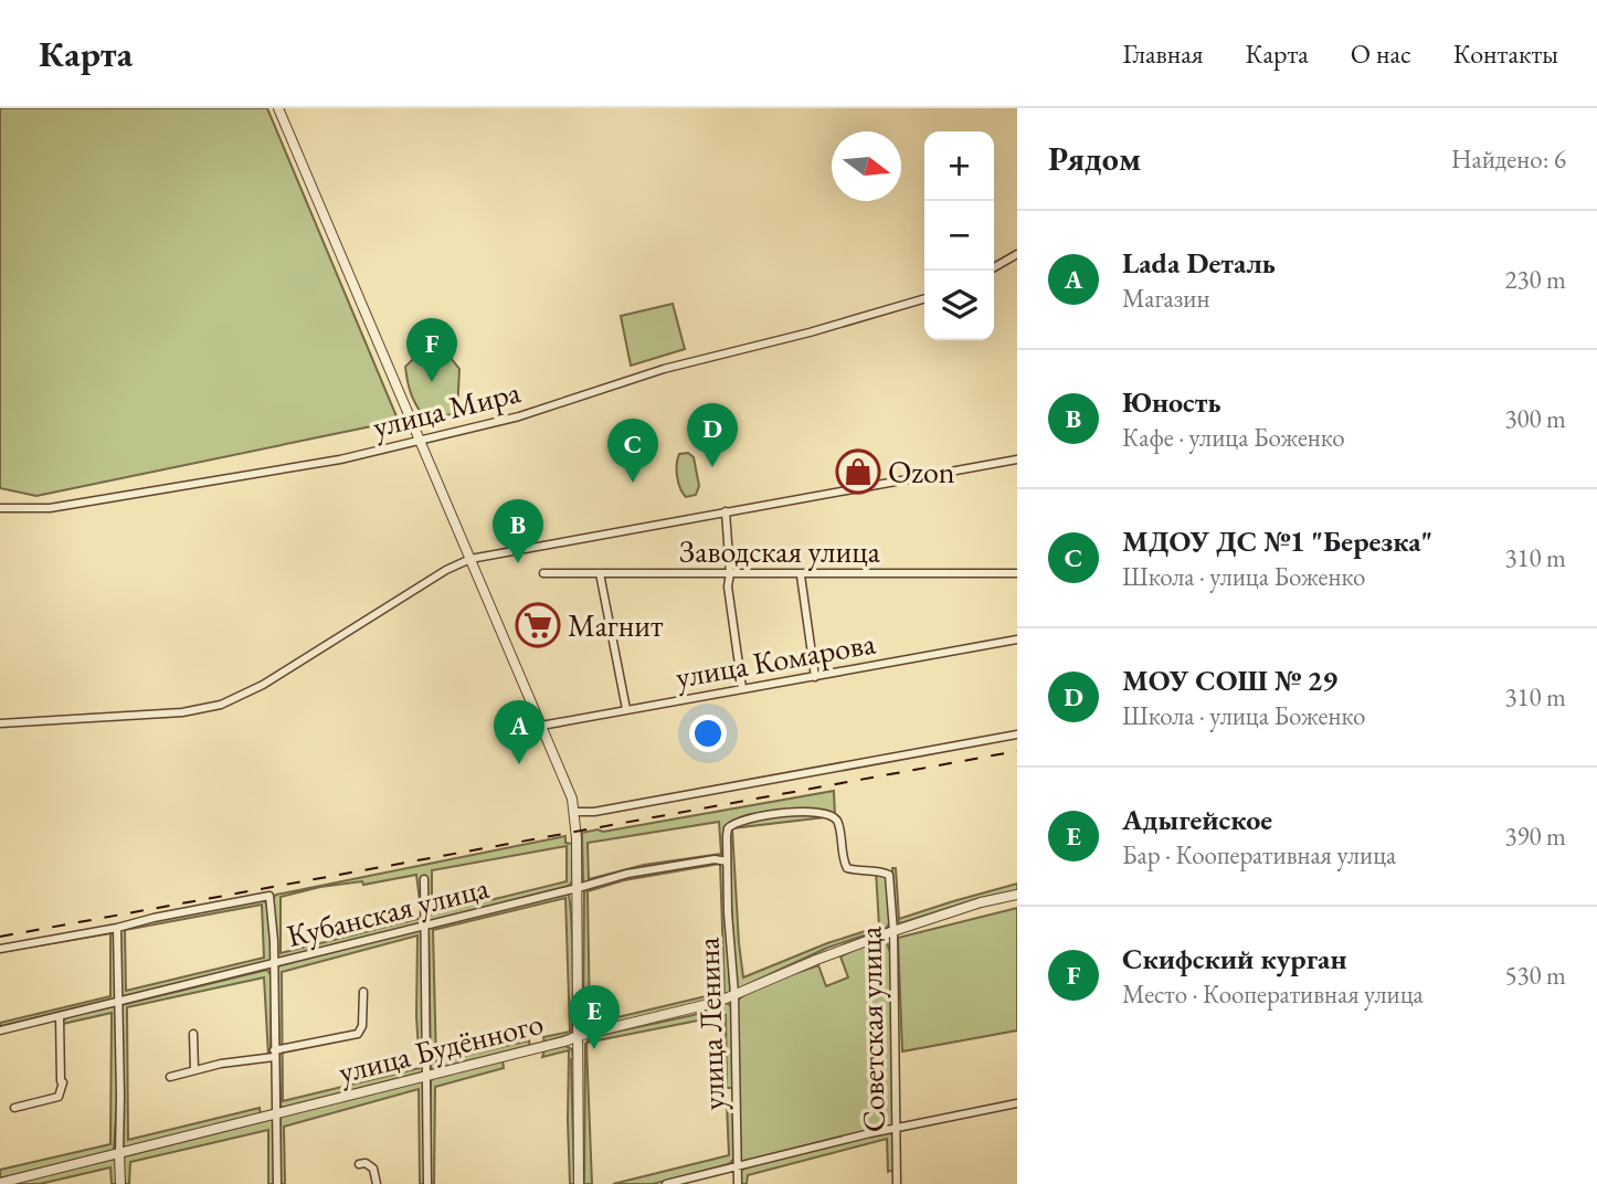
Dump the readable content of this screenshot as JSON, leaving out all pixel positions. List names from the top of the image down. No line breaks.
{"streets":{"street":["улица Мира","Заводская улица","улица Комарова","Кубанская улица","улица Ленина","Советская улица","улица Будённого"]},"crossings":[["Кубанская улица","улица Ленина"],["улица Ленина","Советская улица"],["улица Ленина","улица Будённого"],["Советская улица","улица Будённого"]],"places":{"shop":["Ozon"],"supermarket":["Магнит"]},"north":"right","page":{"header":"Карта","nav":["Главная","Карта","О нас","Контакты"],"heading":["Рядом","Найдено: 6"],"map_buttons":["+","−"],"list":[{"mark":"A","name":"Lada Dеталь","note":"Магазин","value":"230 m"},{"mark":"B","name":"Юность","note":"Кафе · улица Боженко","value":"300 m"},{"mark":"C","name":"МДОУ ДС №1 \"Березка\"","note":"Школа · улица Боженко","value":"310 m"},{"mark":"D","name":"МОУ СОШ № 29","note":"Школа · улица Боженко","value":"310 m"},{"mark":"E","name":"Адыгейское","note":"Бар · Кооперативная улица","value":"390 m"},{"mark":"F","name":"Скифский курган","note":"Место · Кооперативная улица","value":"530 m"}],"pins":["F","D","C","B","A","E"]}}
